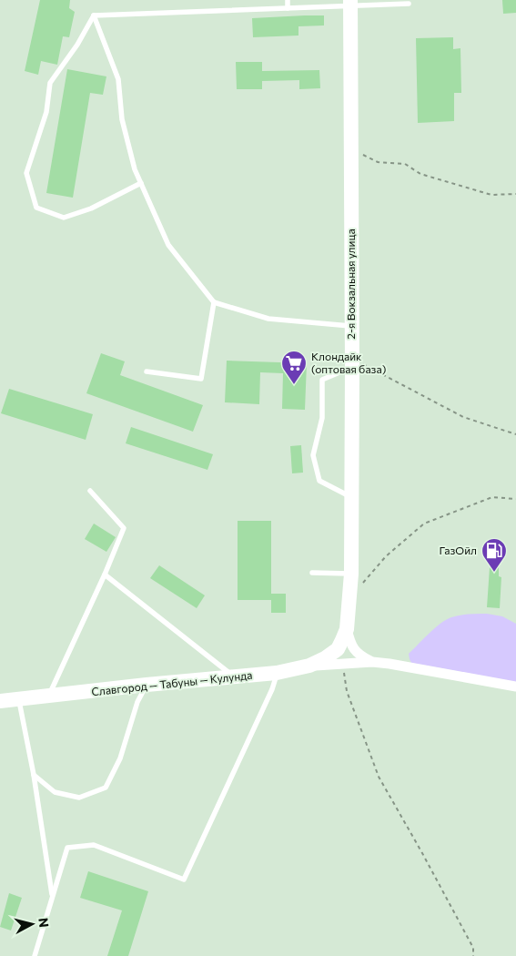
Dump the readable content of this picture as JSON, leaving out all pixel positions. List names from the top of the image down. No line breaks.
{"streets":{"main road":["2-я Вокзальная улица","Славгород — Табуны — Кулунда"]},"crossings":[["2-я Вокзальная улица","Славгород — Табуны — Кулунда"]],"places":{"supermarket":["Клондайк (оптовая база)"],"fuel station":["ГазОйл"]},"north":"right"}
